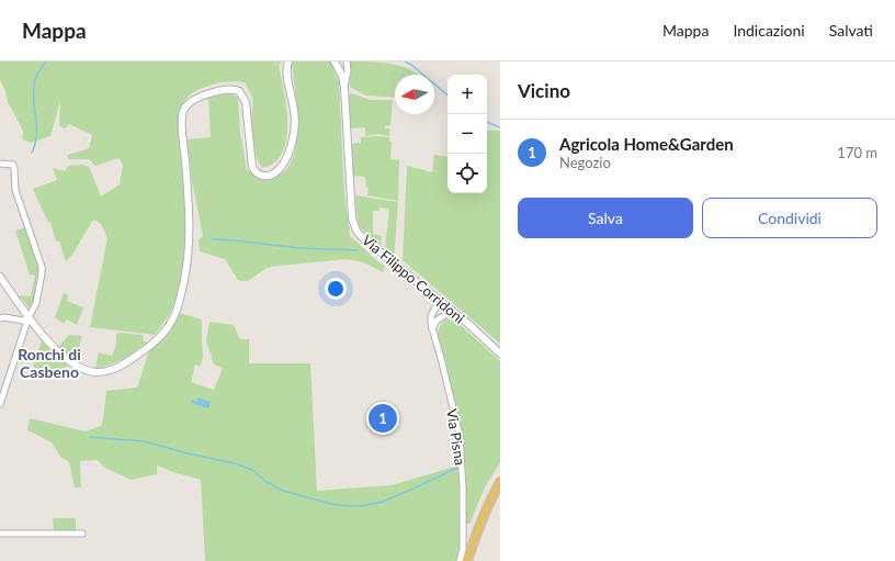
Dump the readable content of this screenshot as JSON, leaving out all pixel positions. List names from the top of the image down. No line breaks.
{"streets":{"street":["Via Filippo Corridoni","Via Pisna"]},"crossings":[["Via Filippo Corridoni","Via Pisna"]],"districts":["Ronchi di Casbeno"],"north":"left","page":{"header":"Mappa","nav":["Mappa","Indicazioni","Salvati"],"heading":"Vicino","map_buttons":["+","−"],"list":[{"mark":"1","name":"Agricola Home&Garden","note":"Negozio","value":"170 m"}],"buttons":["Salva","Condividi"],"pins":"1"}}
